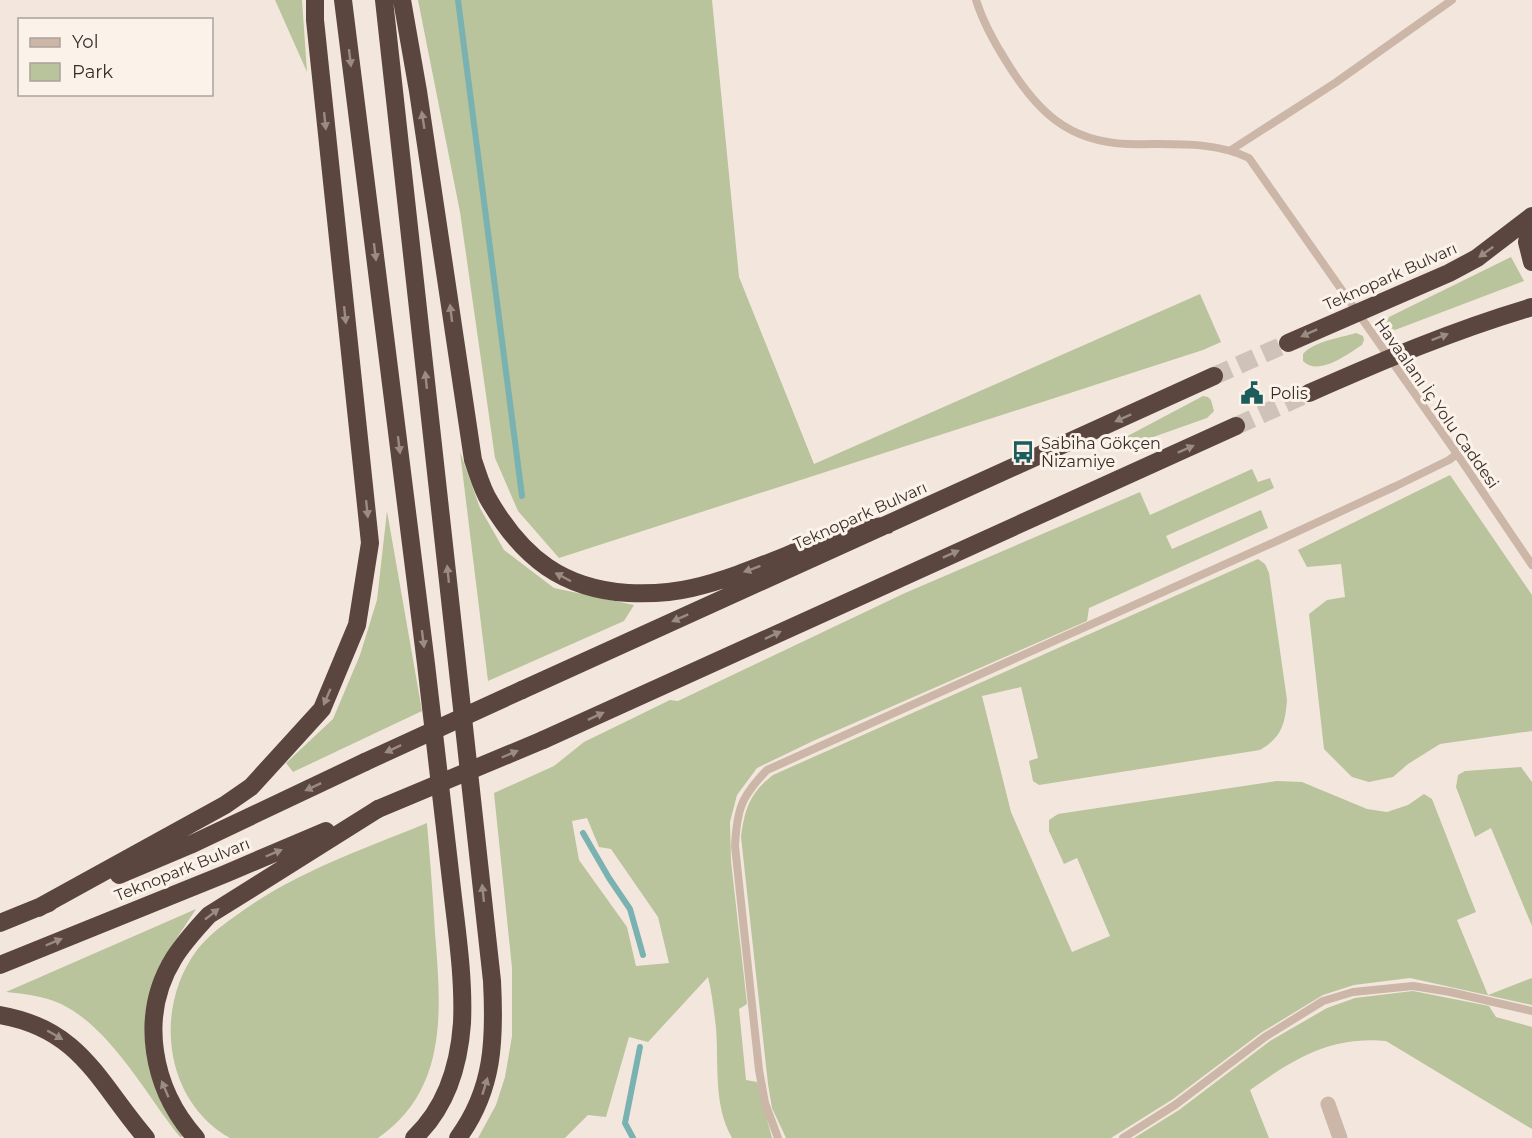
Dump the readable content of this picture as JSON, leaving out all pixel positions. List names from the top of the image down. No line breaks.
{"streets":{"highway":["Teknopark Bulvarı"],"lane":["Havaalanı İç Yolu Caddesi"]},"crossings":[["Teknopark Bulvarı","Havaalanı İç Yolu Caddesi"]],"places":{"public building":["Polis"],"bus stop":["Sabiha Gökçen Nizamiye"]},"legend":["Yol","Park"]}
